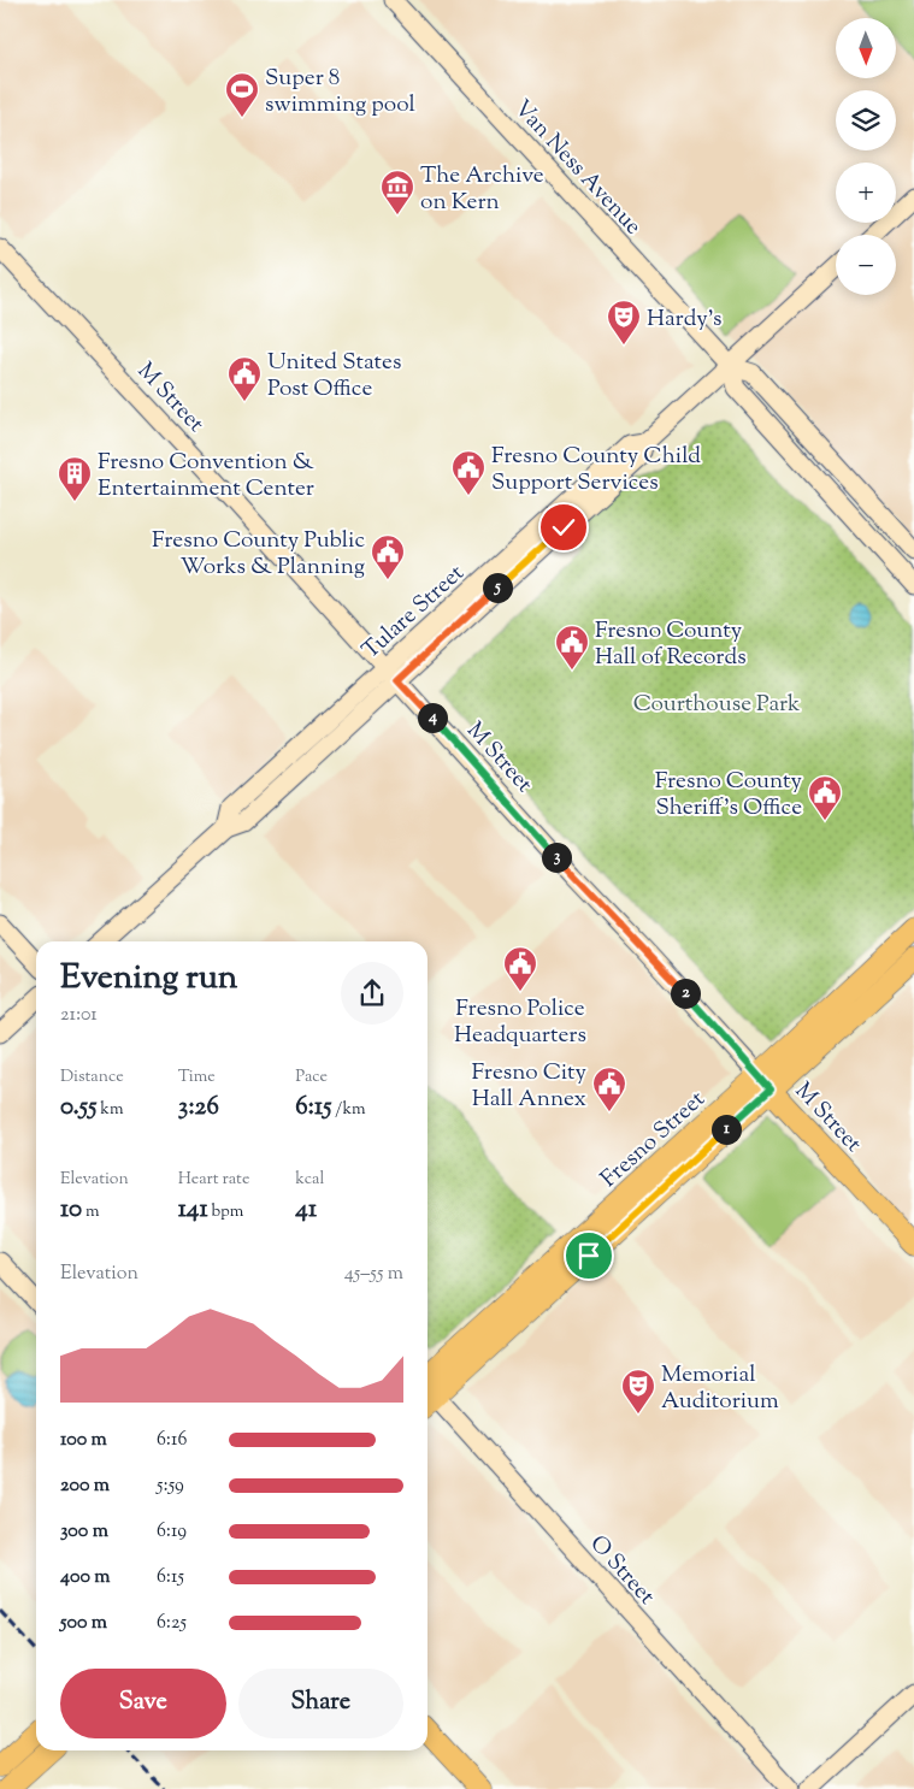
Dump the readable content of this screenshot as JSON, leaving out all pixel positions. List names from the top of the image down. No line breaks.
{"streets":{"main road":["Van Ness Avenue","M Street","Tulare Street","Fresno Street","O Street"]},"crossings":[["Van Ness Avenue","Tulare Street"],["M Street","Tulare Street"],["M Street","Fresno Street"]],"parks":["Courthouse Park"],"places":{"sports":["Super 8 swimming pool"],"museum":["The Archive on Kern"],"theatre":["Hardy's","Memorial Auditorium"],"public building":["United States Post Office","Fresno County Child Support Services","Fresno County Public Works & Planning","Fresno County Hall of Records","Fresno County Sheriff's Office","Fresno Police Headquarters","Fresno City Hall Annex"],"building":["Fresno Convention & Entertainment Center"]},"north":"bottom","page":{"map_buttons":["+","−"],"pins":["5","4","3","2","1"],"heading":["Evening run","21:01"],"stats":[["Distance","0.55 km"],["Time","3:26"],["Pace","6:15 /km"],["Elevation","10 m"],["Heart rate","141 bpm"],["kcal","41"]],"chart":["Elevation","45–55 m"],"list":[{"name":"100 m","note":"6:16"},{"name":"200 m","note":"5:59"},{"name":"300 m","note":"6:19"},{"name":"400 m","note":"6:15"},{"name":"500 m","note":"6:25"}],"buttons":["Save","Share"]}}
